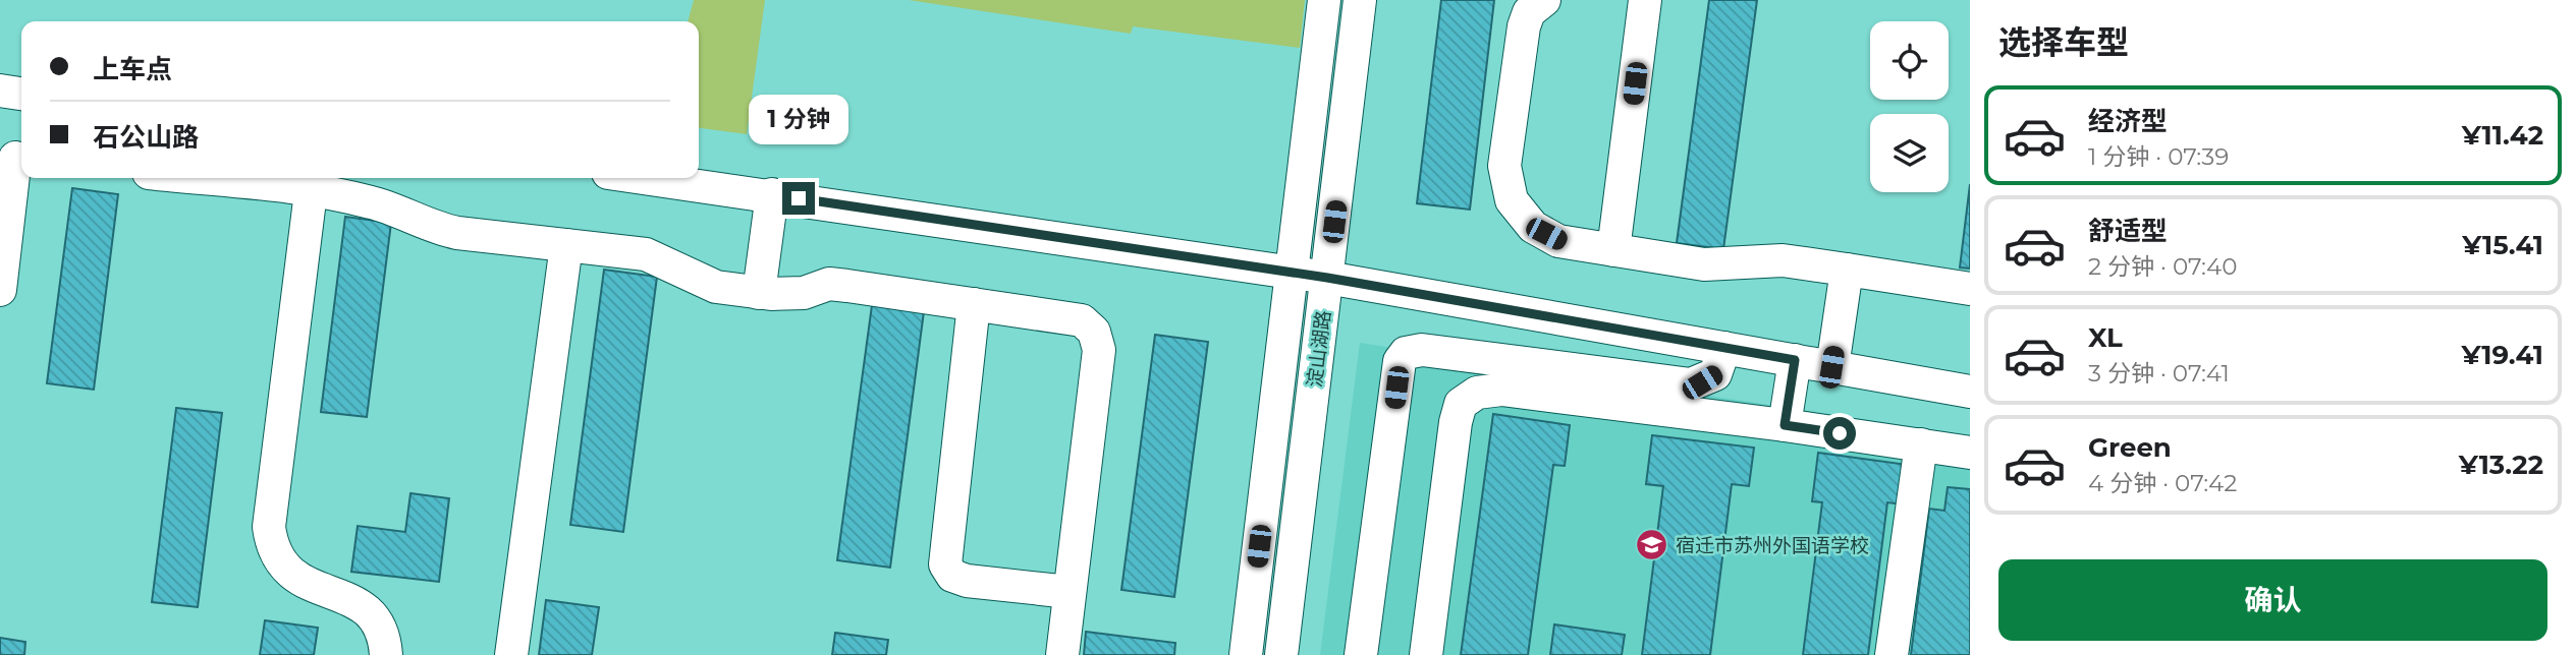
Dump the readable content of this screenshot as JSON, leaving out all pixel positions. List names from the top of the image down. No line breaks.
{"streets":{"street":["淀山湖路"]},"places":{"school or university":["宿迁市苏州外国语学校"]},"page":{"heading":"选择车型","banner":["上车点","石公山路"],"list":[{"name":"经济型","note":"1 分钟 · 07:39","value":"¥11.42"},{"name":"舒适型","note":"2 分钟 · 07:40","value":"¥15.41"},{"name":"XL","note":"3 分钟 · 07:41","value":"¥19.41"},{"name":"Green","note":"4 分钟 · 07:42","value":"¥13.22"}],"bubble":"1 分钟","buttons":"确认"}}
